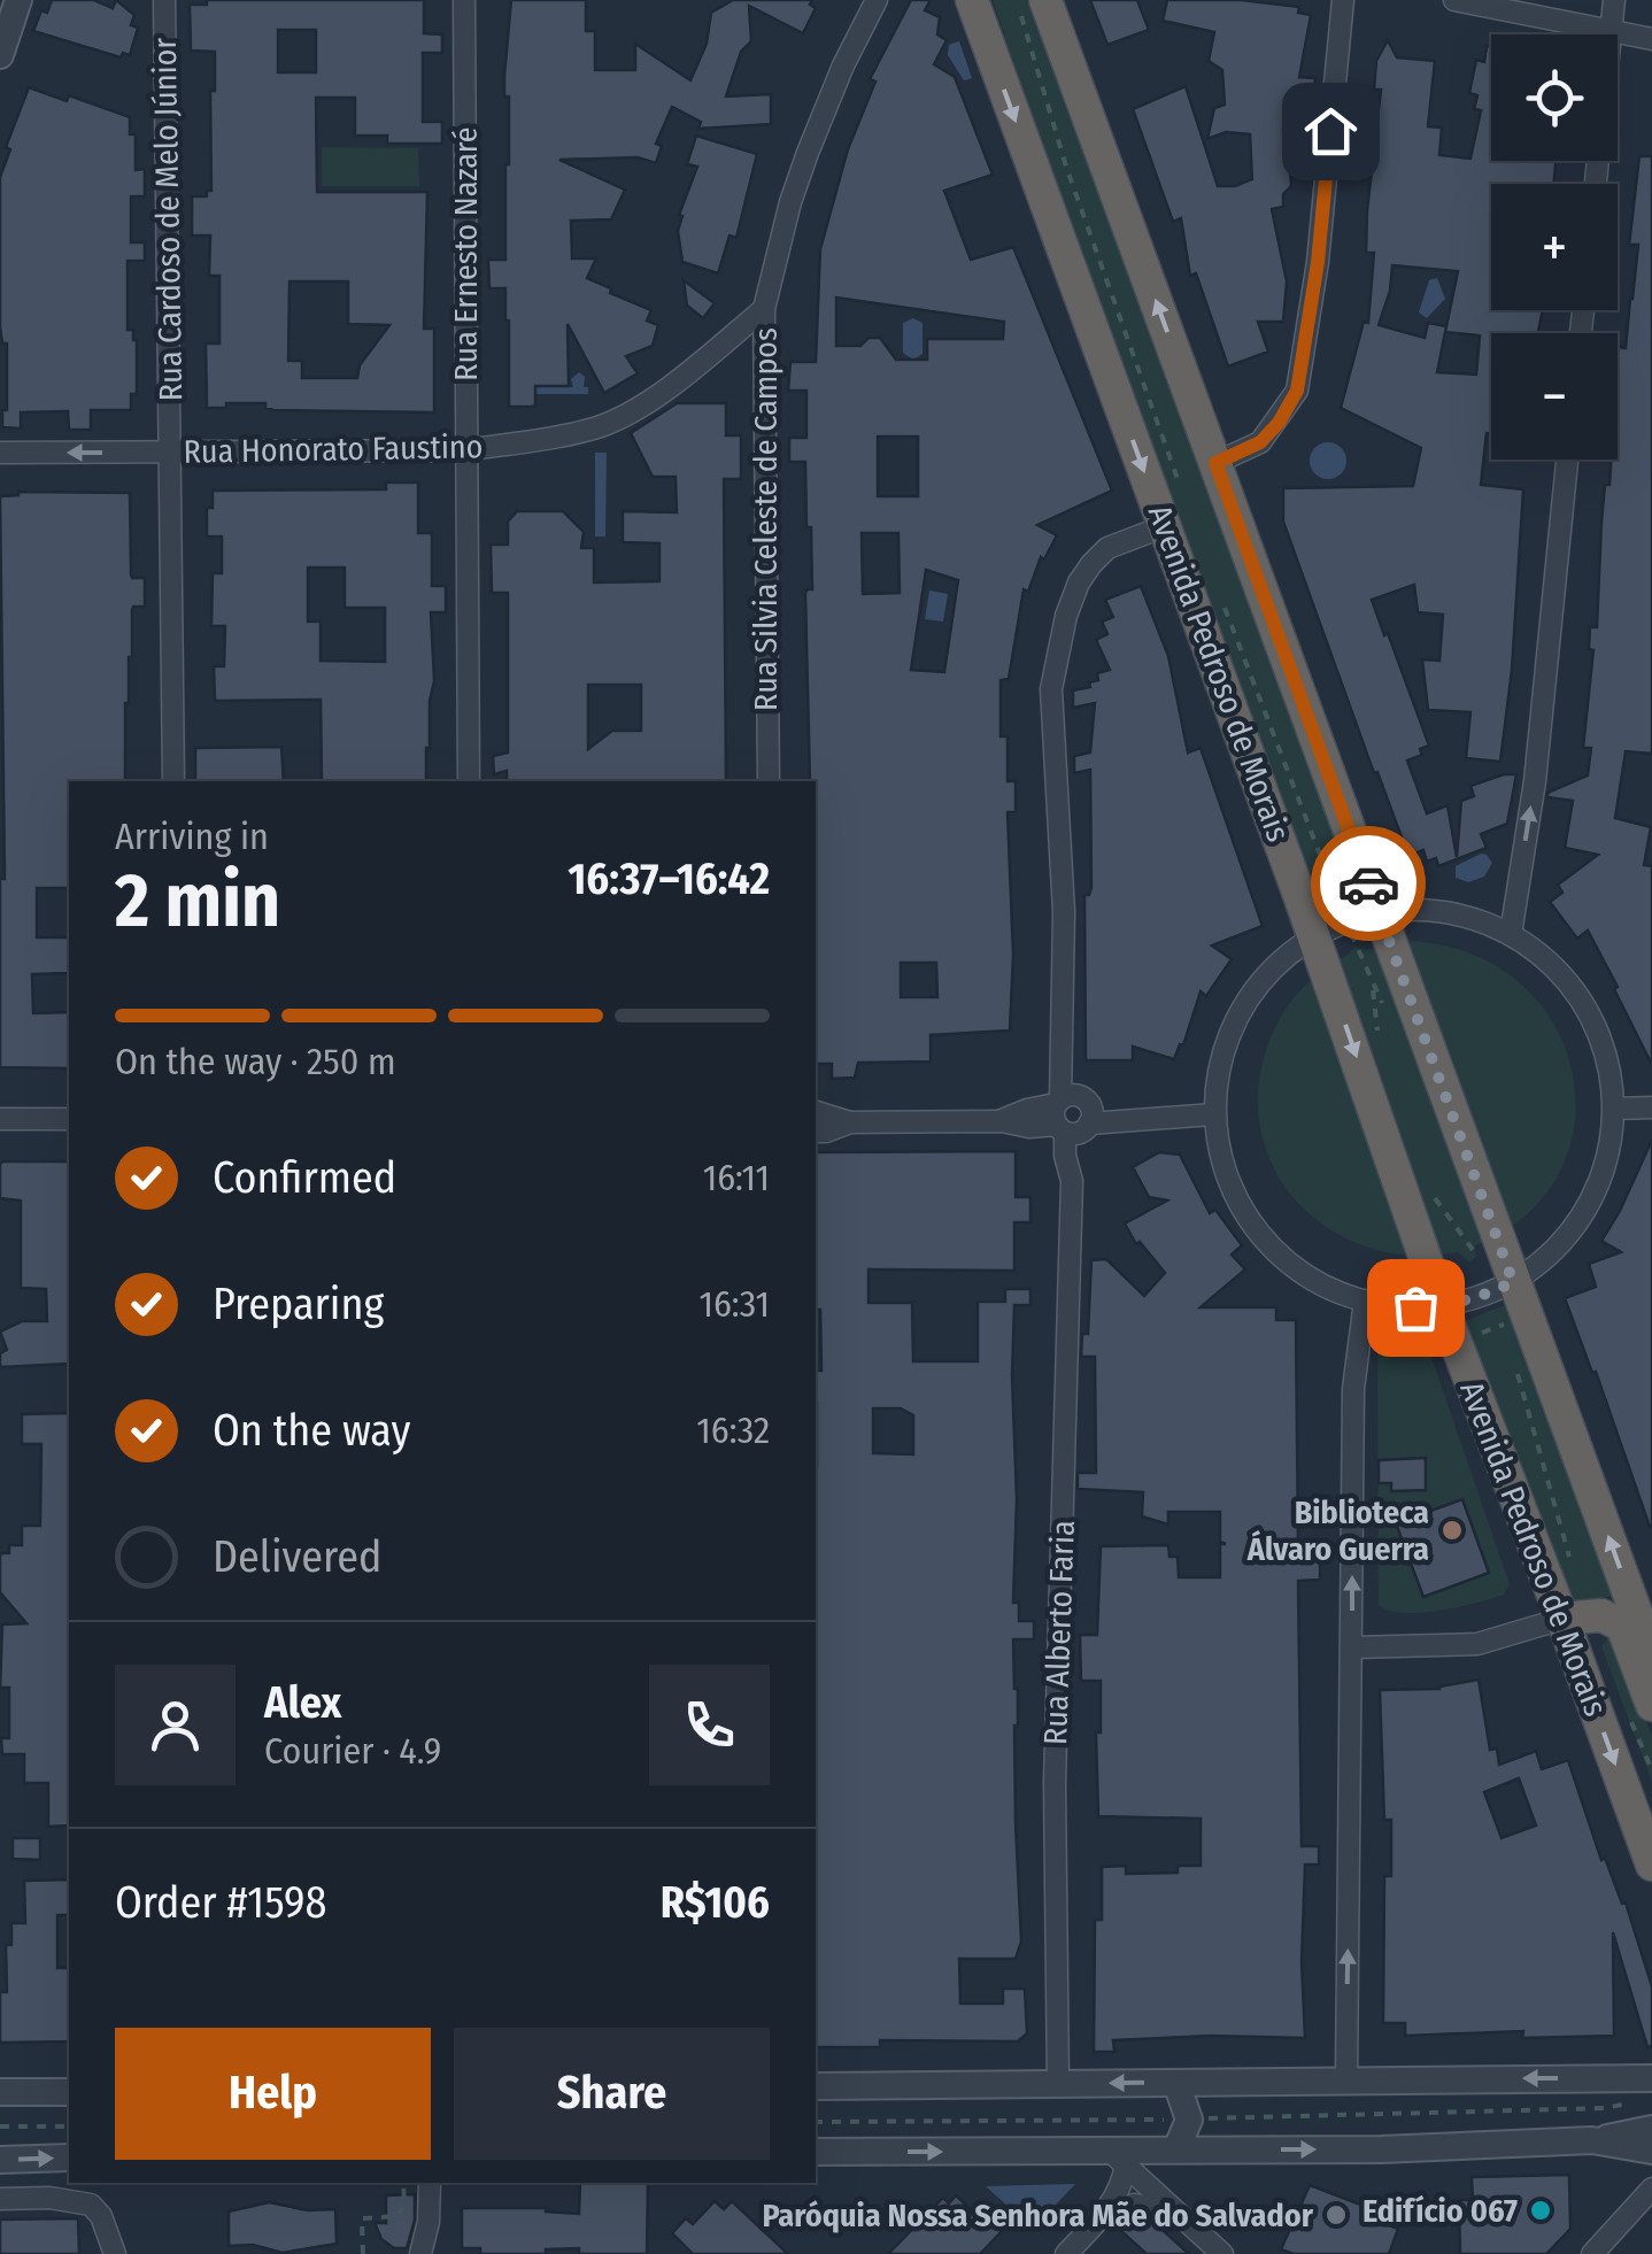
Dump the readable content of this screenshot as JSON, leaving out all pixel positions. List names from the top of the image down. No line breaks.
{"streets":{"highway":["Avenida Pedroso de Morais"],"street":["Rua Cardoso de Melo Júnior","Rua Ernesto Nazaré","Rua Honorato Faustino","Rua Silvia Celeste de Campos","Rua Alberto Faria"]},"crossings":[["Rua Cardoso de Melo Júnior","Rua Honorato Faustino"],["Rua Ernesto Nazaré","Rua Honorato Faustino"],["Rua Honorato Faustino","Rua Silvia Celeste de Campos"],["Avenida Pedroso de Morais","Rua Alberto Faria"]],"places":["Biblioteca Álvaro Guerra","Edifício 067","Paróquia Nossa Senhora Mãe do Salvador"],"page":{"map_buttons":["+","−"],"heading":["2 min","Arriving in","16:37–16:42"],"panel":["Alex","Courier · 4.9","Order #1598","R$106"],"bar":"On the way · 250 m","list":[["Confirmed","16:11"],["Preparing","16:31"],["On the way","16:32"],"Delivered"],"buttons":["Help","Share"]}}
